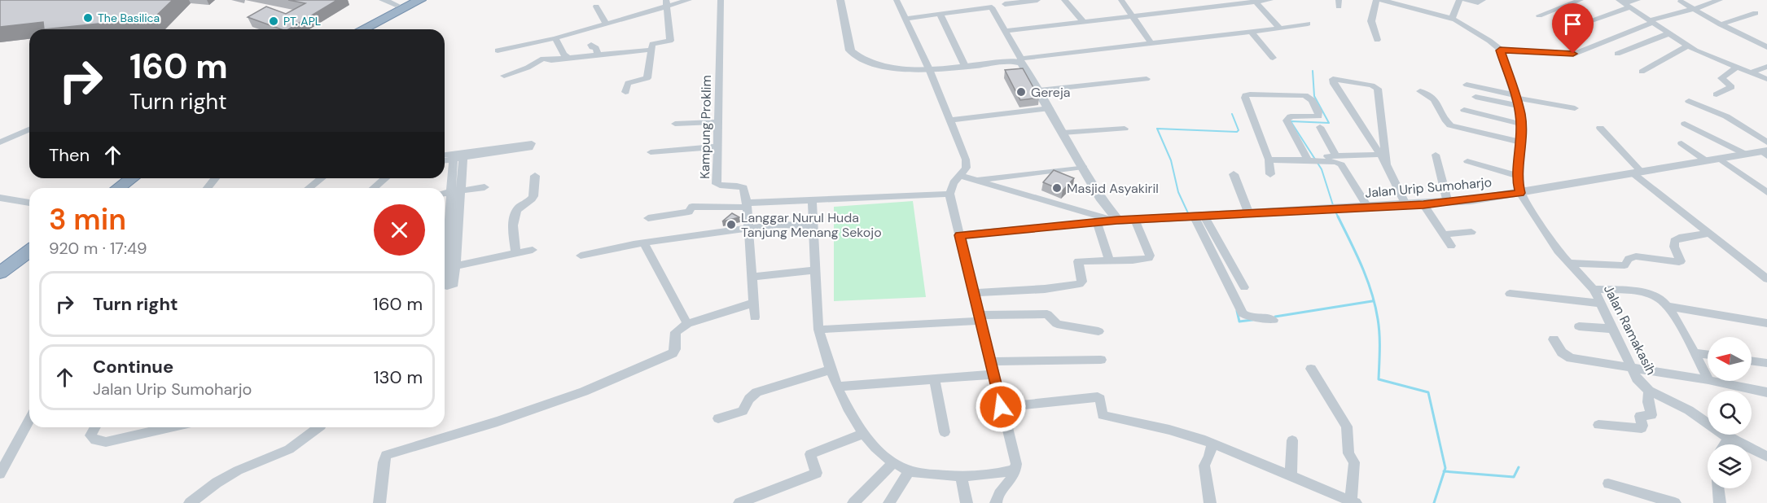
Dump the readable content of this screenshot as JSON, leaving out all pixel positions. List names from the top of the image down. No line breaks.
{"streets":{"street":["Kampung Proklim","Jalan Urip Sumoharjo","Jalan Ramakasih"]},"crossings":[["Jalan Urip Sumoharjo","Jalan Ramakasih"]],"places":["The Basilica","PT. APL","Gereja","Masjid Asyakiril","Langgar Nurul Huda Tanjung Menang Sekojo"],"north":"left","page":{"turn":["160 m","Turn right"],"then":"Then","heading":["3 min","920 m · 17:49"],"list":[{"name":"Turn right","value":"160 m"},{"name":"Continue","note":"Jalan Urip Sumoharjo","value":"130 m"}]}}
